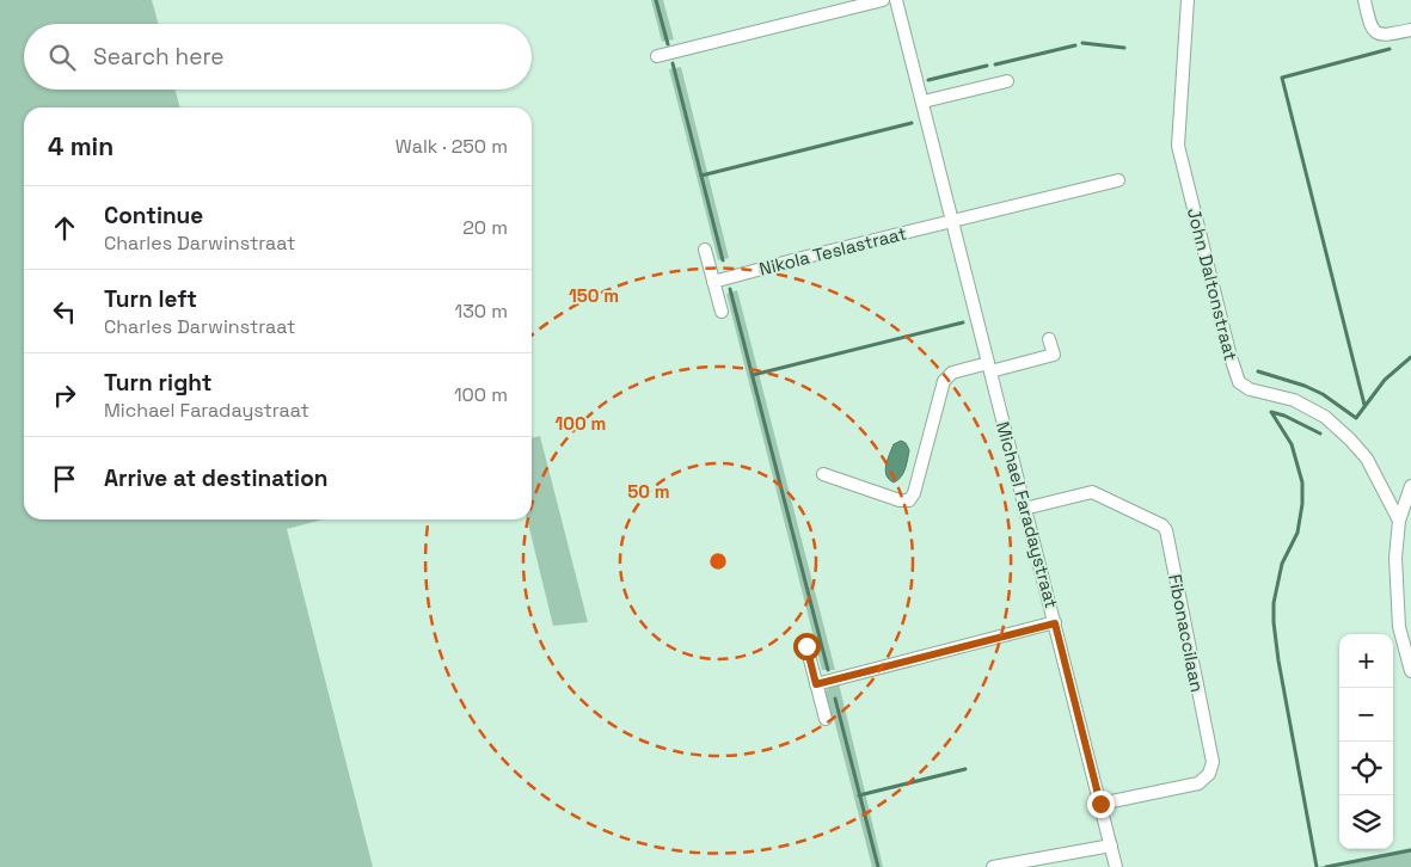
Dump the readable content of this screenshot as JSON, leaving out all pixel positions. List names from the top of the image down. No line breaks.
{"streets":{"street":["Nikola Teslastraat","John Daltonstraat","Michael Faradaystraat","Fibonaccilaan"]},"crossings":[["Nikola Teslastraat","Michael Faradaystraat"],["Michael Faradaystraat","Fibonaccilaan"]],"page":{"search":"Search here","heading":["4 min","Walk · 250 m"],"list":[["Continue","Charles Darwinstraat","20 m"],["Turn left","Charles Darwinstraat","130 m"],["Turn right","Michael Faradaystraat","100 m"],"Arrive at destination"],"map_buttons":["+","−"]},"rings":["150 m","100 m","50 m"]}
